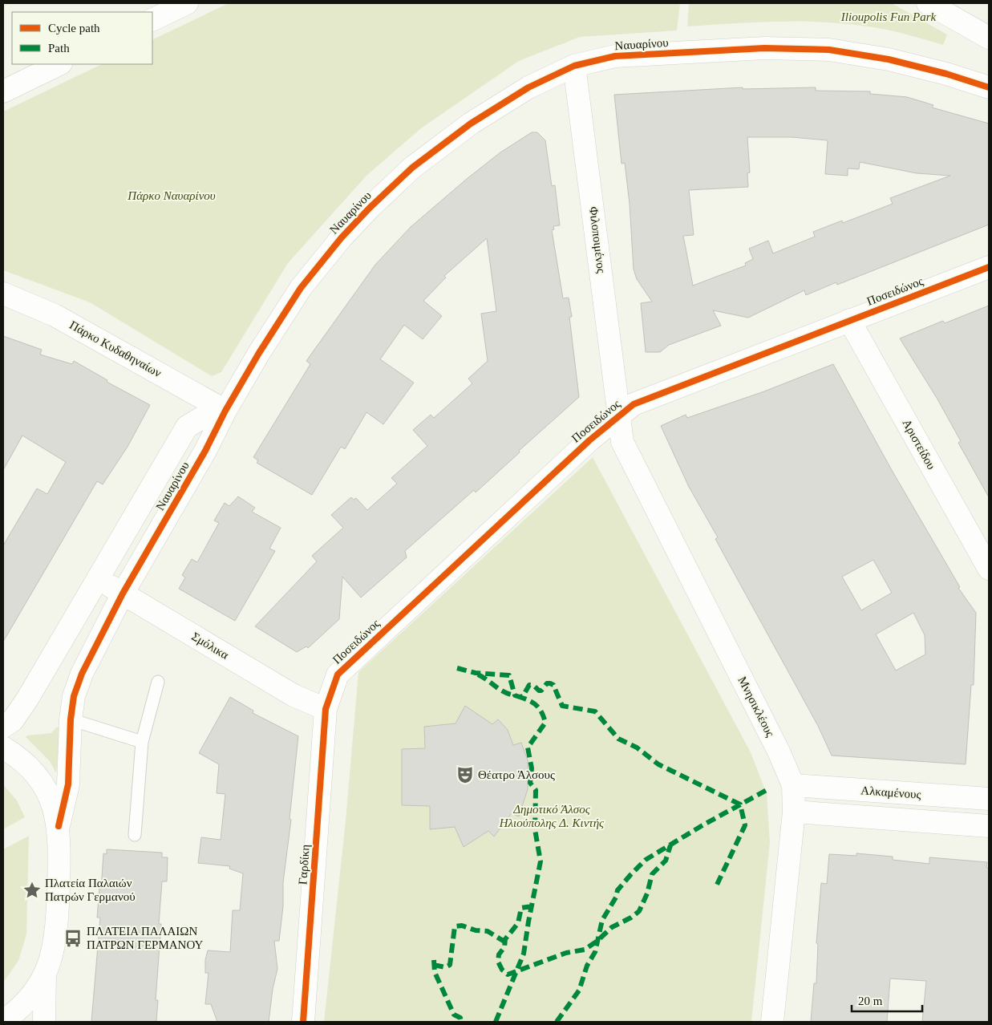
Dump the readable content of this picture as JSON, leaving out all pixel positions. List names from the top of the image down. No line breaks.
{"streets":{"street":["Ναυαρίνου","Φιλοποιμένος","Ποσειδώνος","Πάρκο Κυδαθηναίων","Αριστείδου","Σμόλικα","Μνησικλέους","Αλκαμένους","Γαρδίκη"]},"crossings":[["Ναυαρίνου","Φιλοποιμένος"],["Ναυαρίνου","Πάρκο Κυδαθηναίων"],["Ναυαρίνου","Σμόλικα"],["Φιλοποιμένος","Ποσειδώνος"],["Φιλοποιμένος","Μνησικλέους"],["Ποσειδώνος","Αριστείδου"],["Ποσειδώνος","Σμόλικα"],["Ποσειδώνος","Μνησικλέους"],["Ποσειδώνος","Γαρδίκη"],["Σμόλικα","Γαρδίκη"],["Μνησικλέους","Αλκαμένους"]],"parks":["Ilioupolis Fun Park","Πάρκο Ναυαρίνου","Δημοτικό Άλσος Ηλιούπολης Δ. Κιντής"],"places":{"theatre":["Θέατρο Άλσους"],"place":["Πλατεία Παλαιών Πατρών Γερμανού"],"bus stop":["ΠΛΑΤΕΙΑ ΠΑΛΑΙΩΝ ΠΑΤΡΩΝ ΓΕΡΜΑΝΟΥ"]},"legend":["Cycle path","Path"],"scale_bar":"20 m"}
